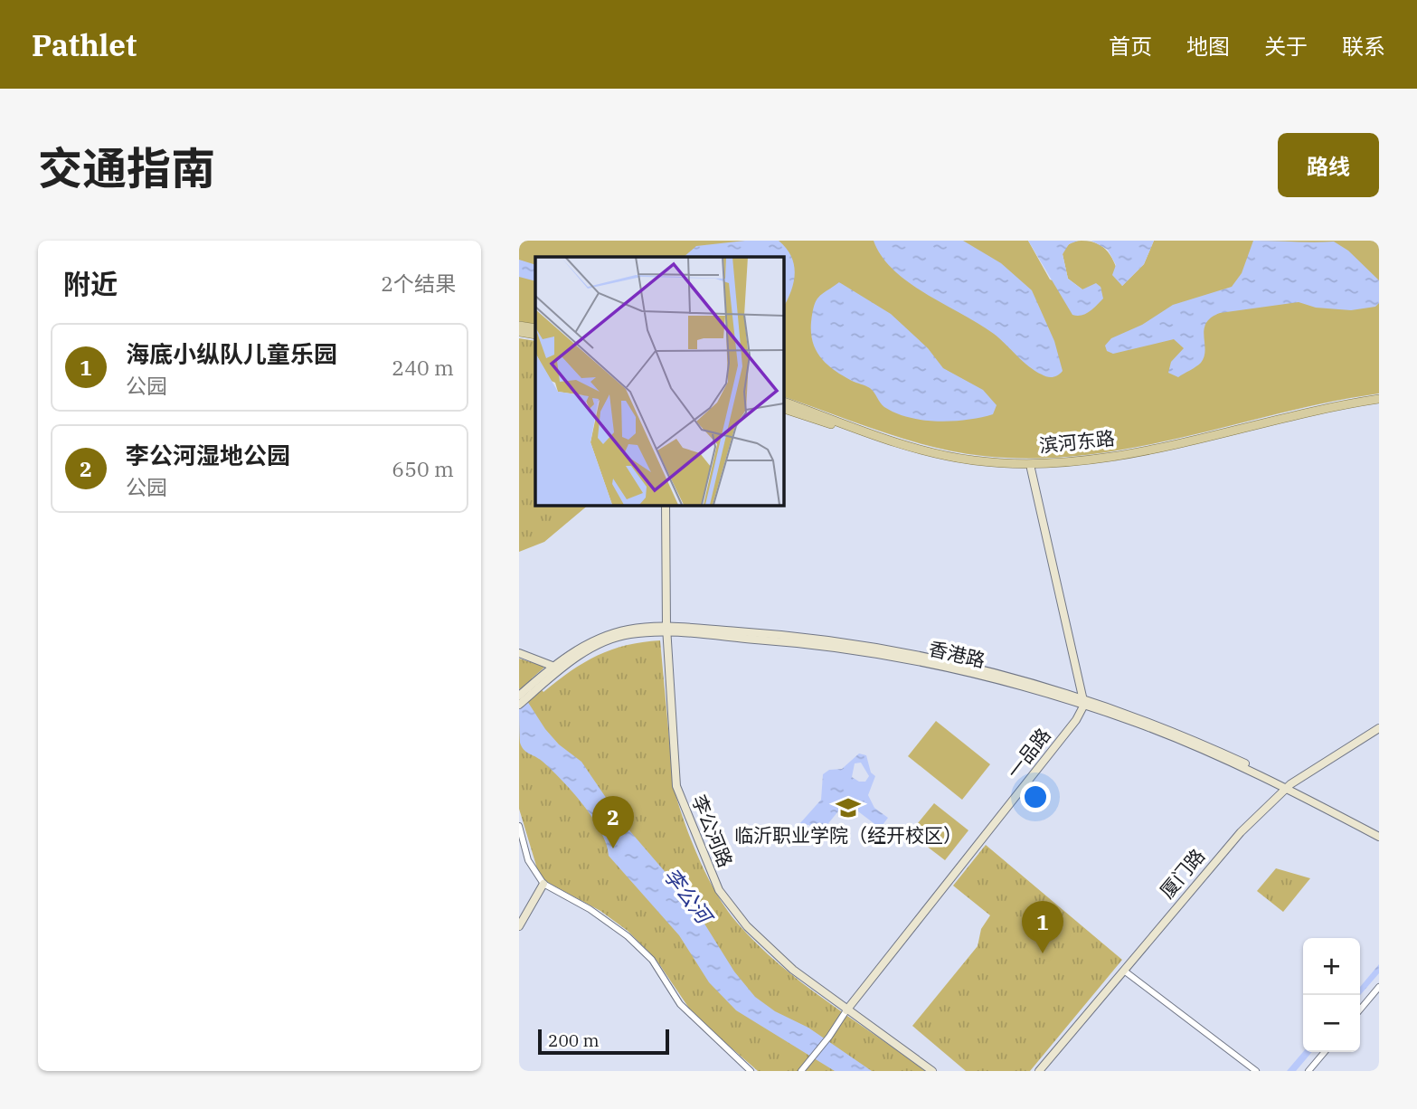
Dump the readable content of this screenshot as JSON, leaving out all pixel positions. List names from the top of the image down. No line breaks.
{"streets":{"main road":["滨河东路"],"street":["香港路","一品路","李公河路","厦门路"]},"crossings":[["香港路","一品路"],["香港路","李公河路"],["香港路","厦门路"],["一品路","李公河路"]],"water":["李公河"],"places":{"school or university":["临沂职业学院（经开校区）"]},"scale_bar":"200 m","page":{"header":"Pathlet","nav":["首页","地图","关于","联系"],"title":"交通指南","buttons":"路线","heading":["附近","2个结果"],"list":[{"mark":"1","name":"海底小纵队儿童乐园","note":"公园","value":"240 m"},{"mark":"2","name":"李公河湿地公园","note":"公园","value":"650 m"}],"pins":["2","1"],"map_buttons":["+","−"],"scale":"200 m"}}
